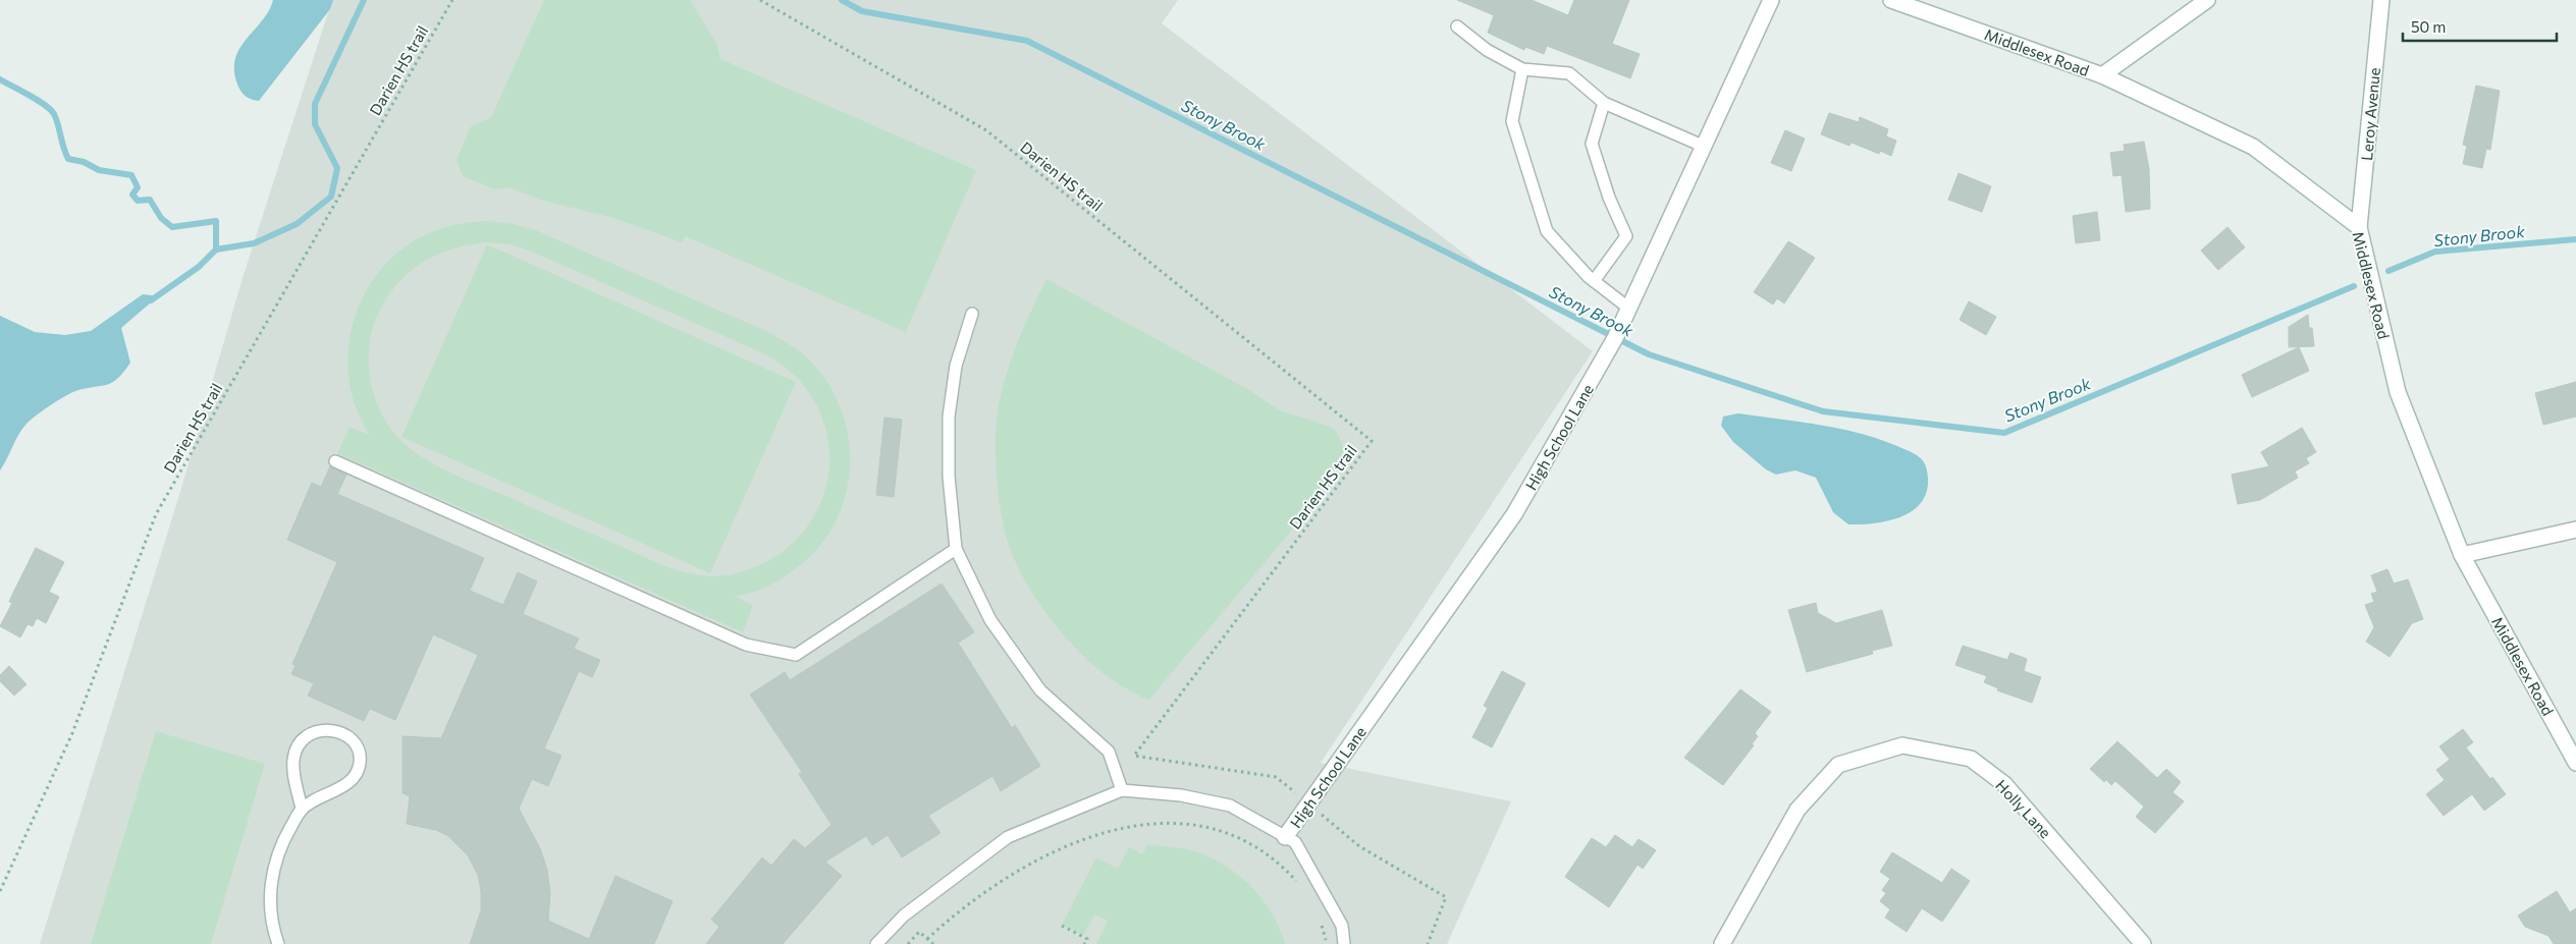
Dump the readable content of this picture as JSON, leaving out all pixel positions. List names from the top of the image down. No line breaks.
{"streets":{"street":["Middlesex Road","Leroy Avenue","High School Lane","Holly Lane"],"path":["Darien HS trail"]},"crossings":[["Middlesex Road","Leroy Avenue"],["Darien HS trail","High School Lane"]],"water":["Stony Brook"],"scale_bar":"50 m"}
